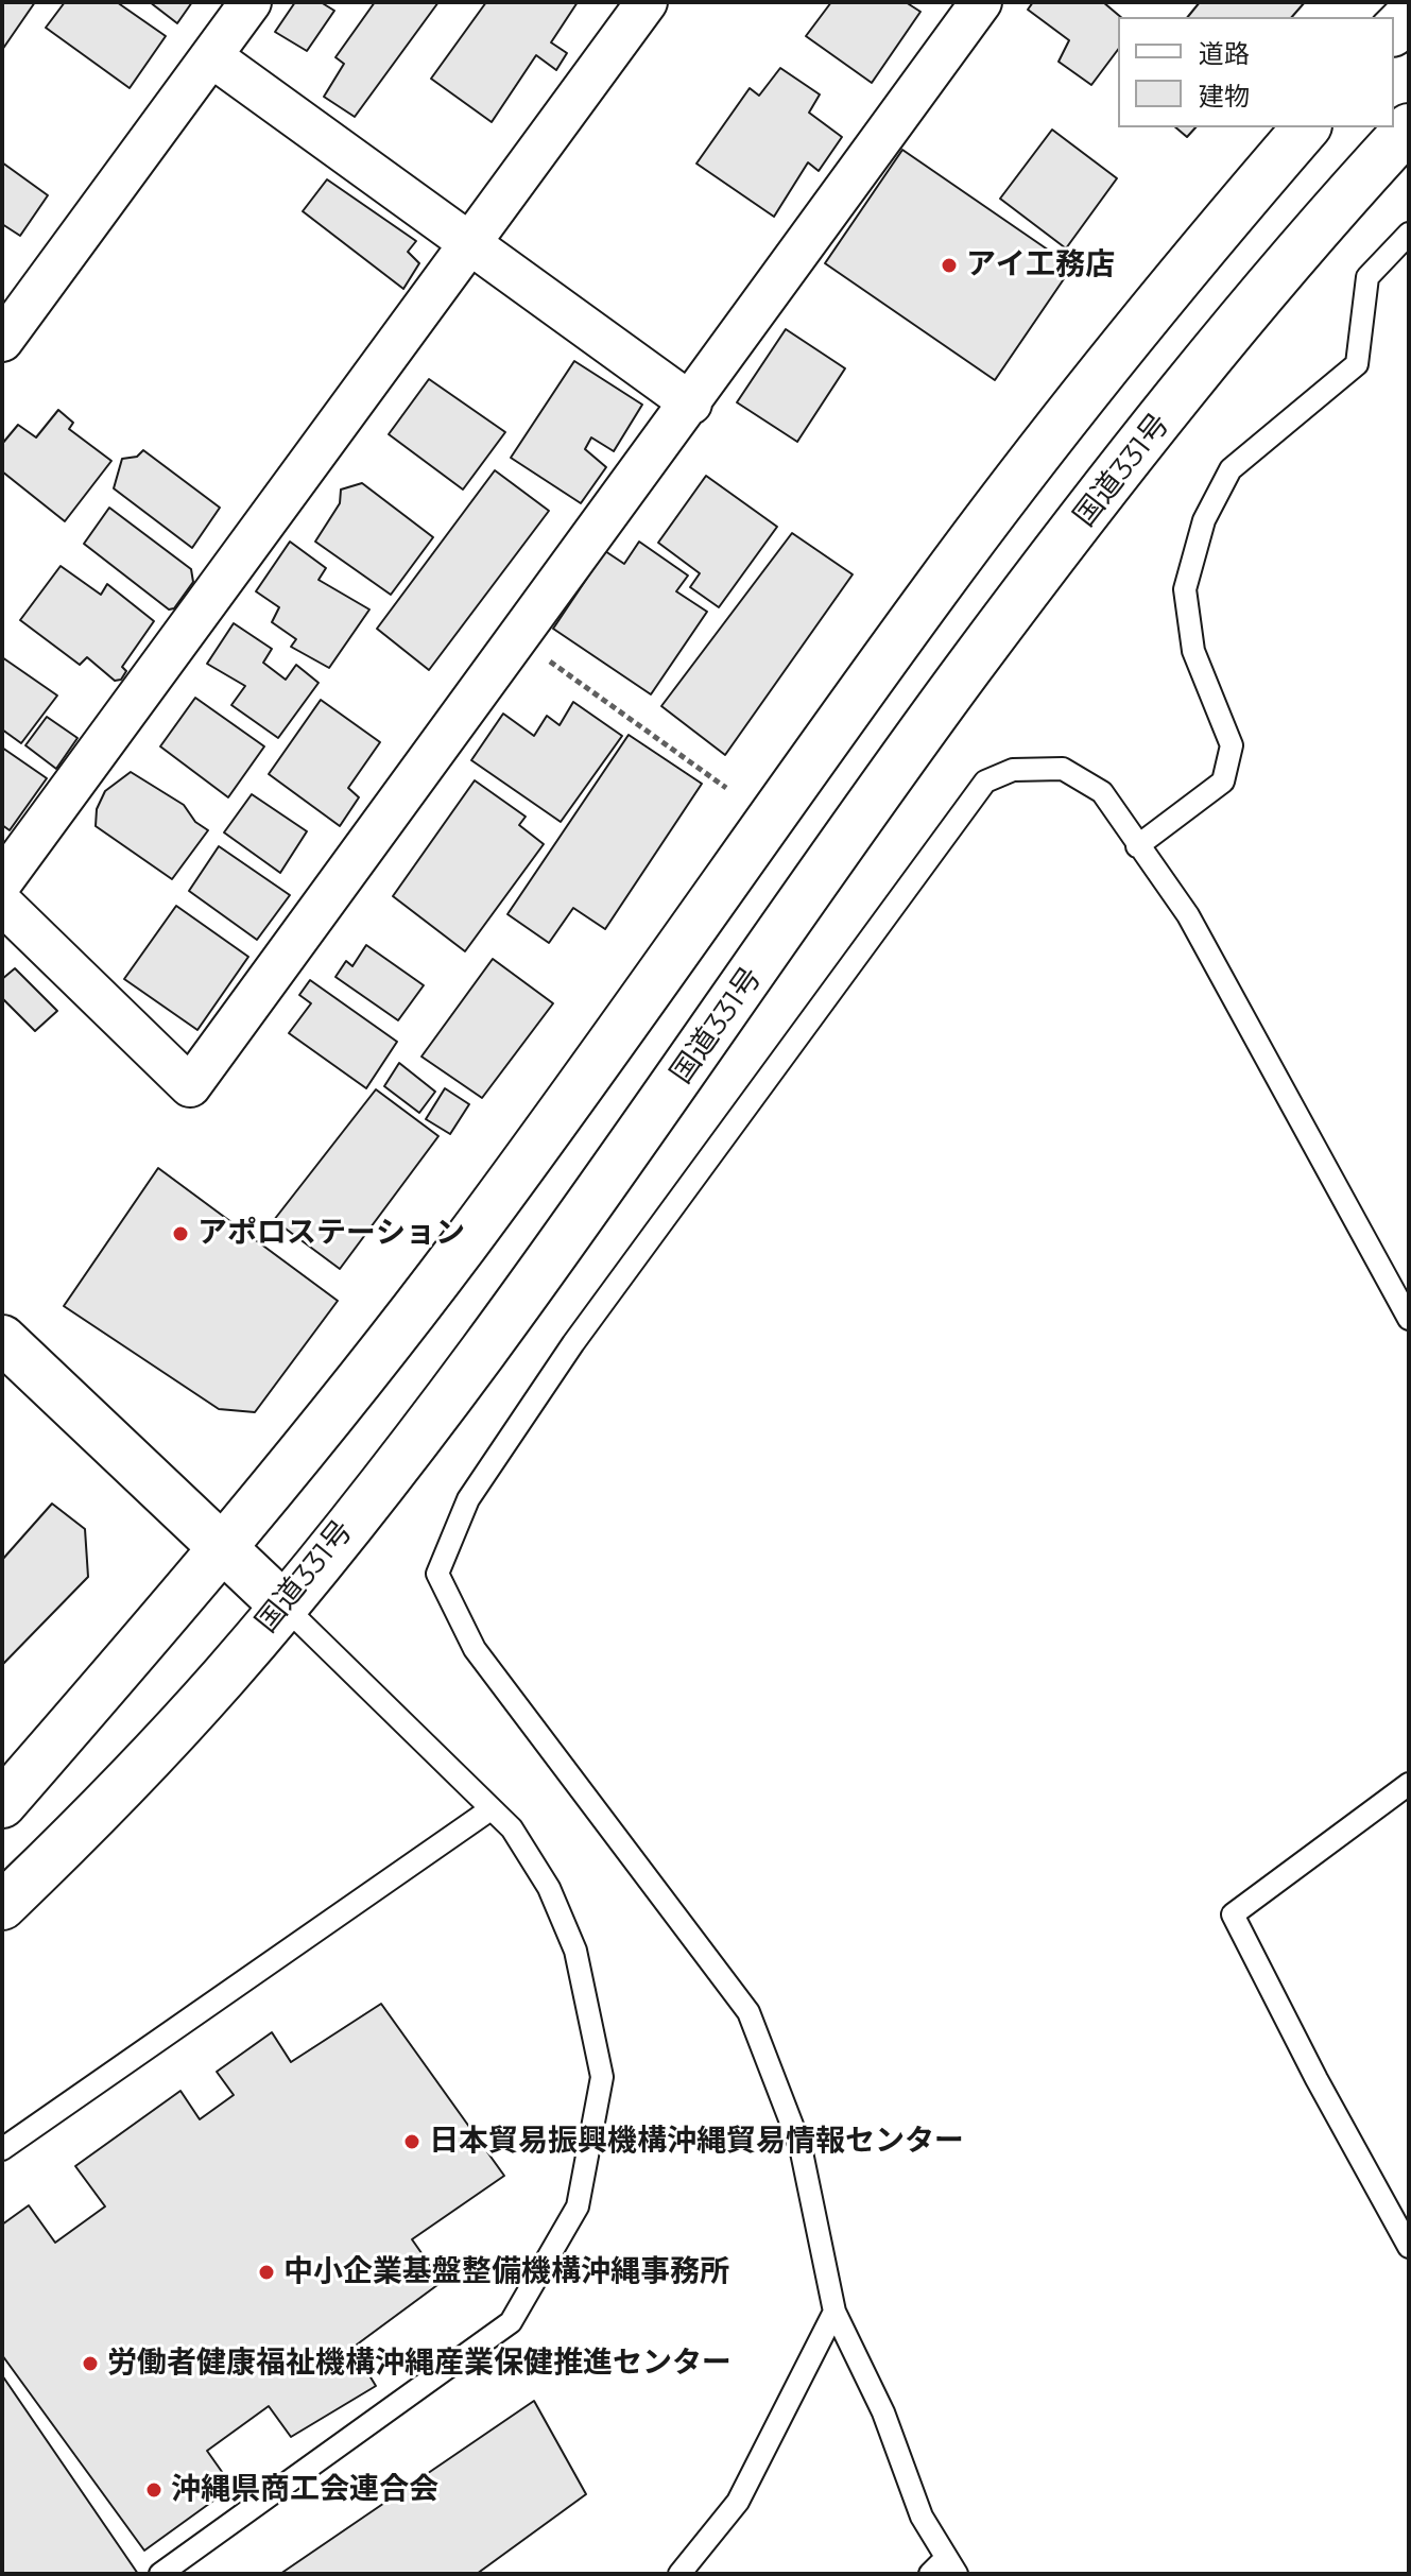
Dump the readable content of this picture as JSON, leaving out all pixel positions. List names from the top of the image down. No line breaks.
{"streets":{"main road":["国道331号"]},"places":["アイ工務店","アポロステーション","日本貿易振興機構沖縄貿易情報センター","中小企業基盤整備機構沖縄事務所","労働者健康福祉機構沖縄産業保健推進センター","沖縄県商工会連合会"],"legend":["道路","建物"]}
